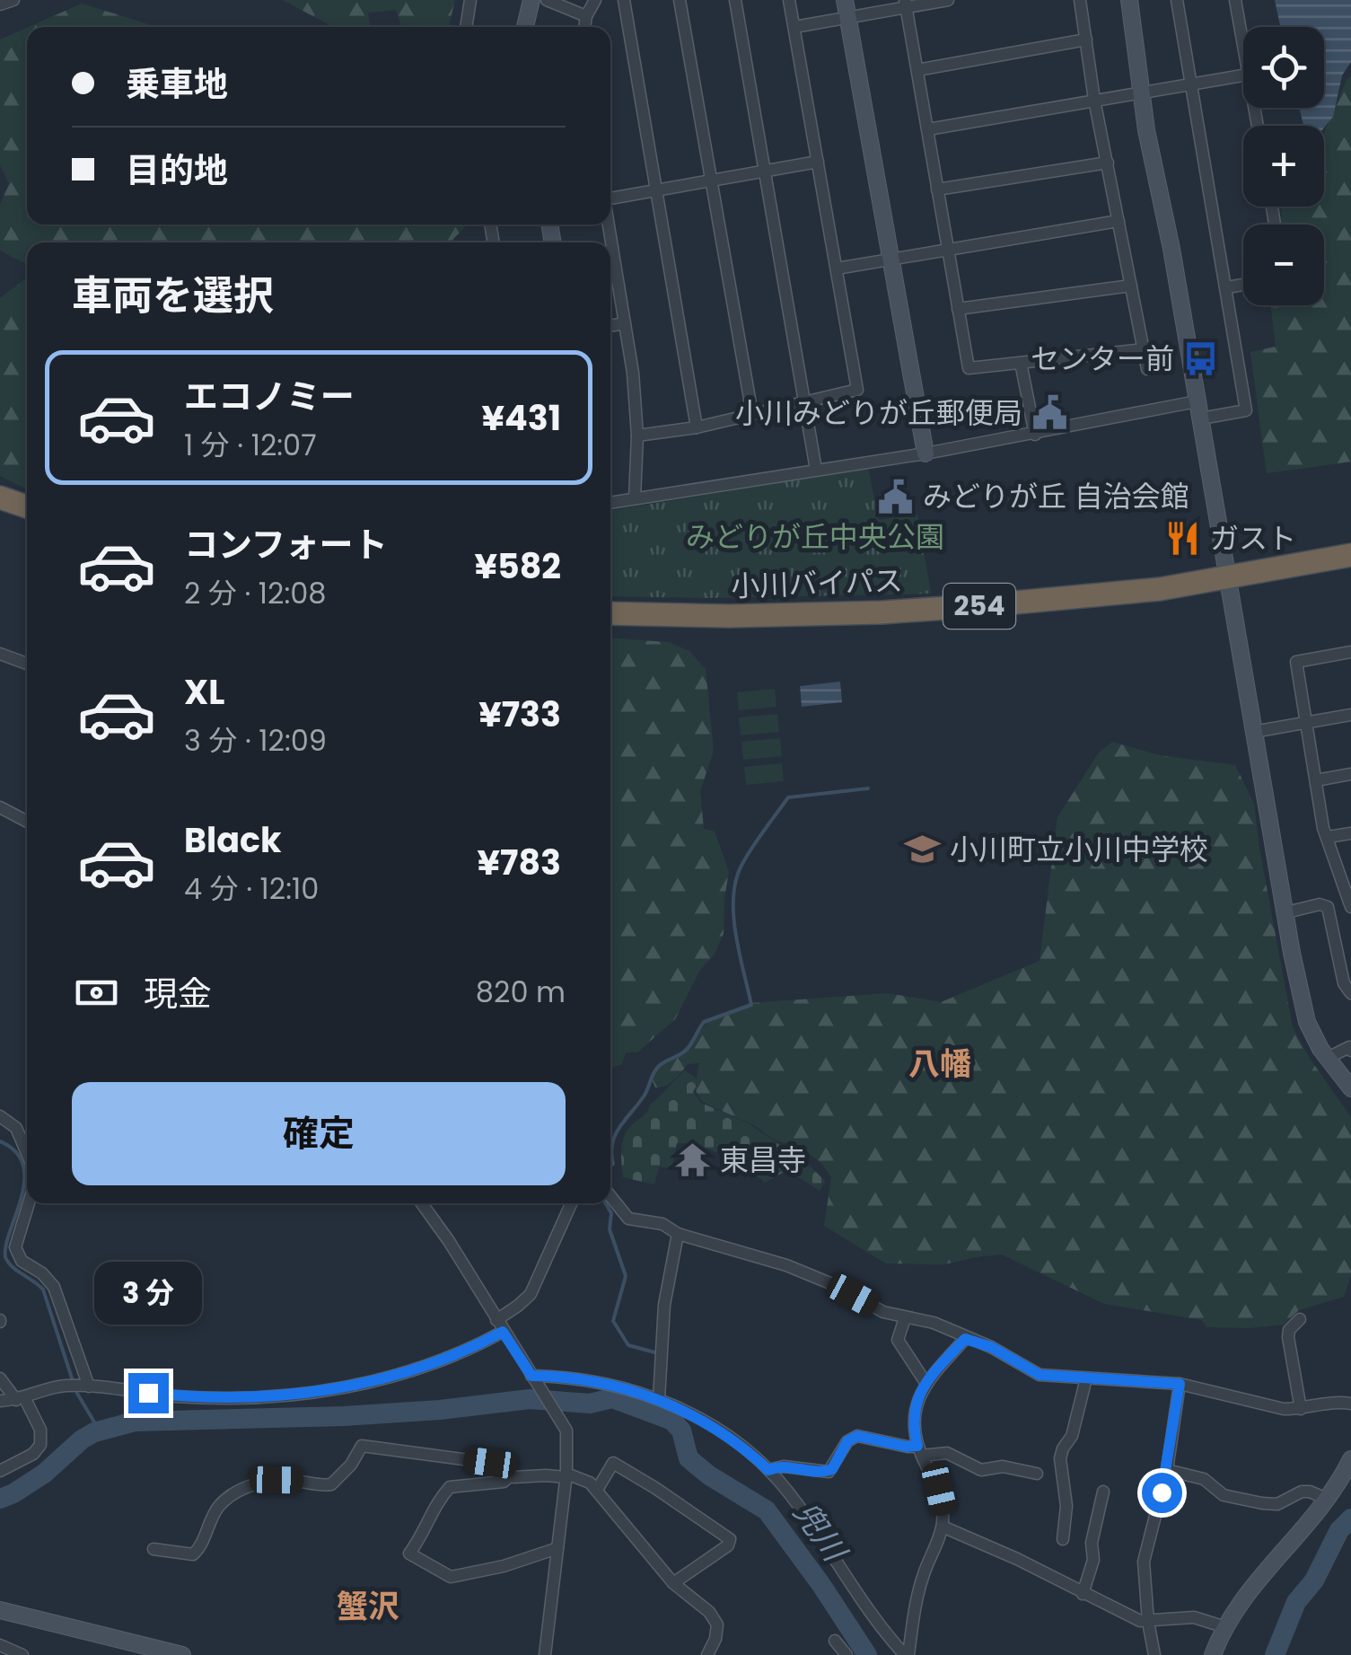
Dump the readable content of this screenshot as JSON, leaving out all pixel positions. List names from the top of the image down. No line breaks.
{"streets":{"highway":["小川バイパス","254"]},"districts":["八幡","蟹沢"],"water":["兜川"],"parks":["みどりが丘中央公園"],"places":{"bus stop":["センター前"],"public building":["小川みどりが丘郵便局","みどりが丘 自治会館"],"restaurant":["ガスト"],"school or university":["小川町立小川中学校"],"temple":["東昌寺"]},"page":{"map_buttons":["+","−"],"banner":["乗車地","目的地"],"heading":"車両を選択","list":[{"name":"エコノミー","note":"1 分 · 12:07","value":"¥431"},{"name":"コンフォート","note":"2 分 · 12:08","value":"¥582"},{"name":"XL","note":"3 分 · 12:09","value":"¥733"},{"name":"Black","note":"4 分 · 12:10","value":"¥783"}],"pay":["現金","820 m"],"buttons":"確定","bubble":"3 分"}}
